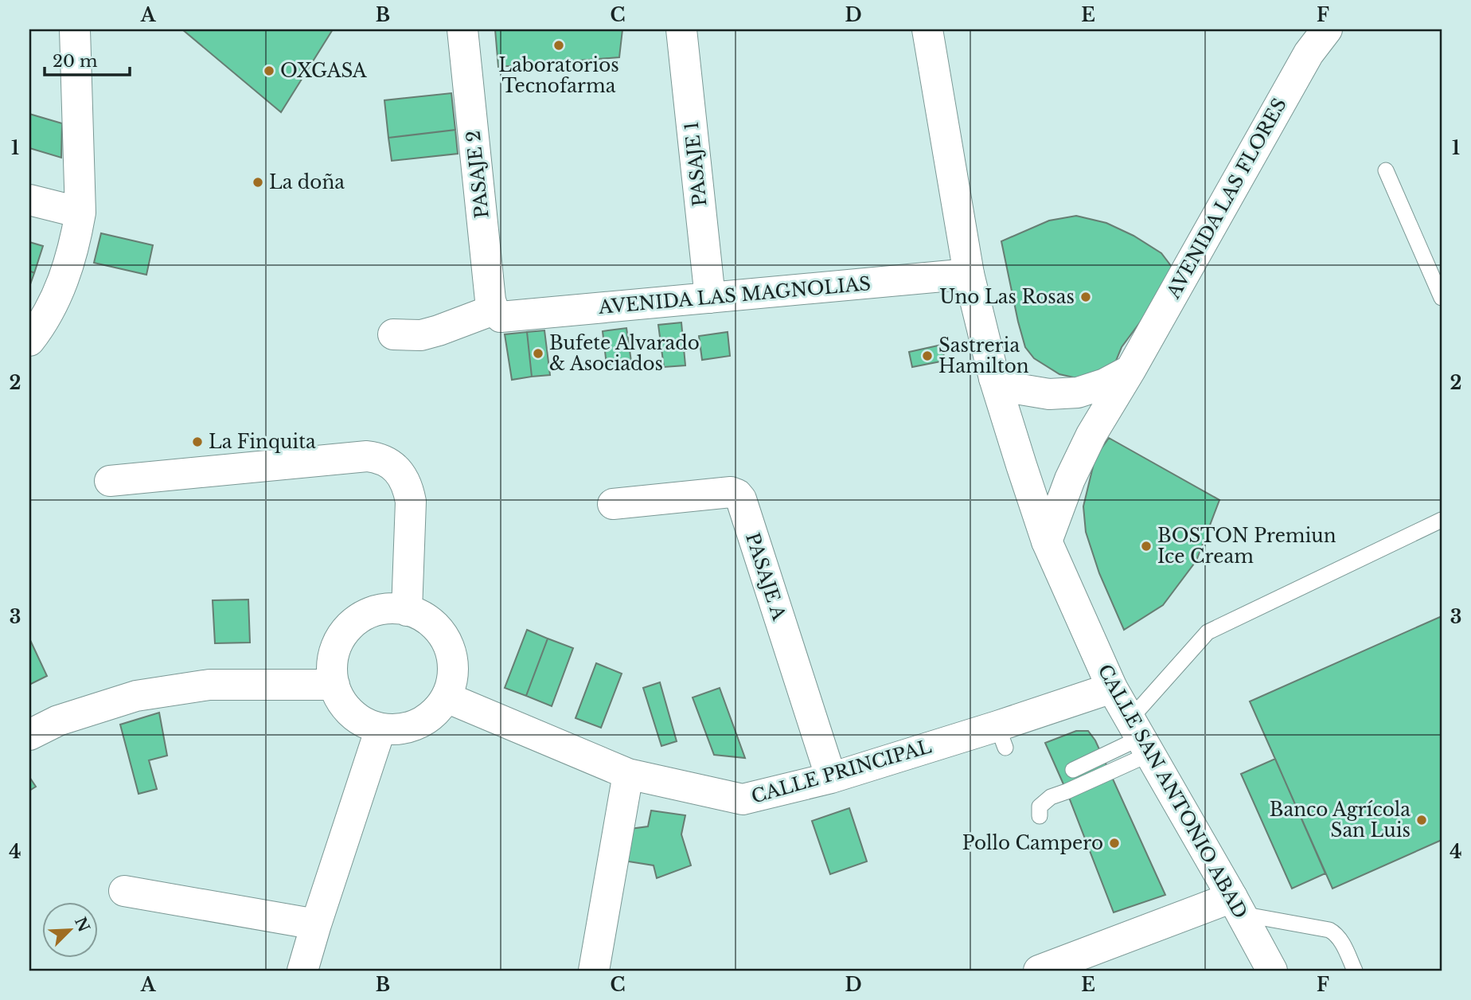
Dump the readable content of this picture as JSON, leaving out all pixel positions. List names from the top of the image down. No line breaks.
{"streets":{"street":["PASAJE 1","PASAJE 2","AVENIDA LAS FLORES","AVENIDA LAS MAGNOLIAS","PASAJE A","CALLE PRINCIPAL","CALLE SAN ANTONIO ABAD"]},"crossings":[["PASAJE 1","AVENIDA LAS MAGNOLIAS"],["PASAJE 2","AVENIDA LAS MAGNOLIAS"],["AVENIDA LAS FLORES","CALLE SAN ANTONIO ABAD"],["AVENIDA LAS MAGNOLIAS","CALLE SAN ANTONIO ABAD"],["PASAJE A","CALLE PRINCIPAL"],["CALLE PRINCIPAL","CALLE SAN ANTONIO ABAD"]],"places":["Laboratorios Tecnofarma","OXGASA","La doña","Uno Las Rosas","Bufete Alvarado & Asociados","Sastreria Hamilton","La Finquita","BOSTON Premiun Ice Cream","Banco Agrícola San Luis","Pollo Campero"],"scale_bar":"20 m","north":"top right","grid":{"columns":["A","B","C","D","E","F"],"rows":["1","2","3","4"]}}
